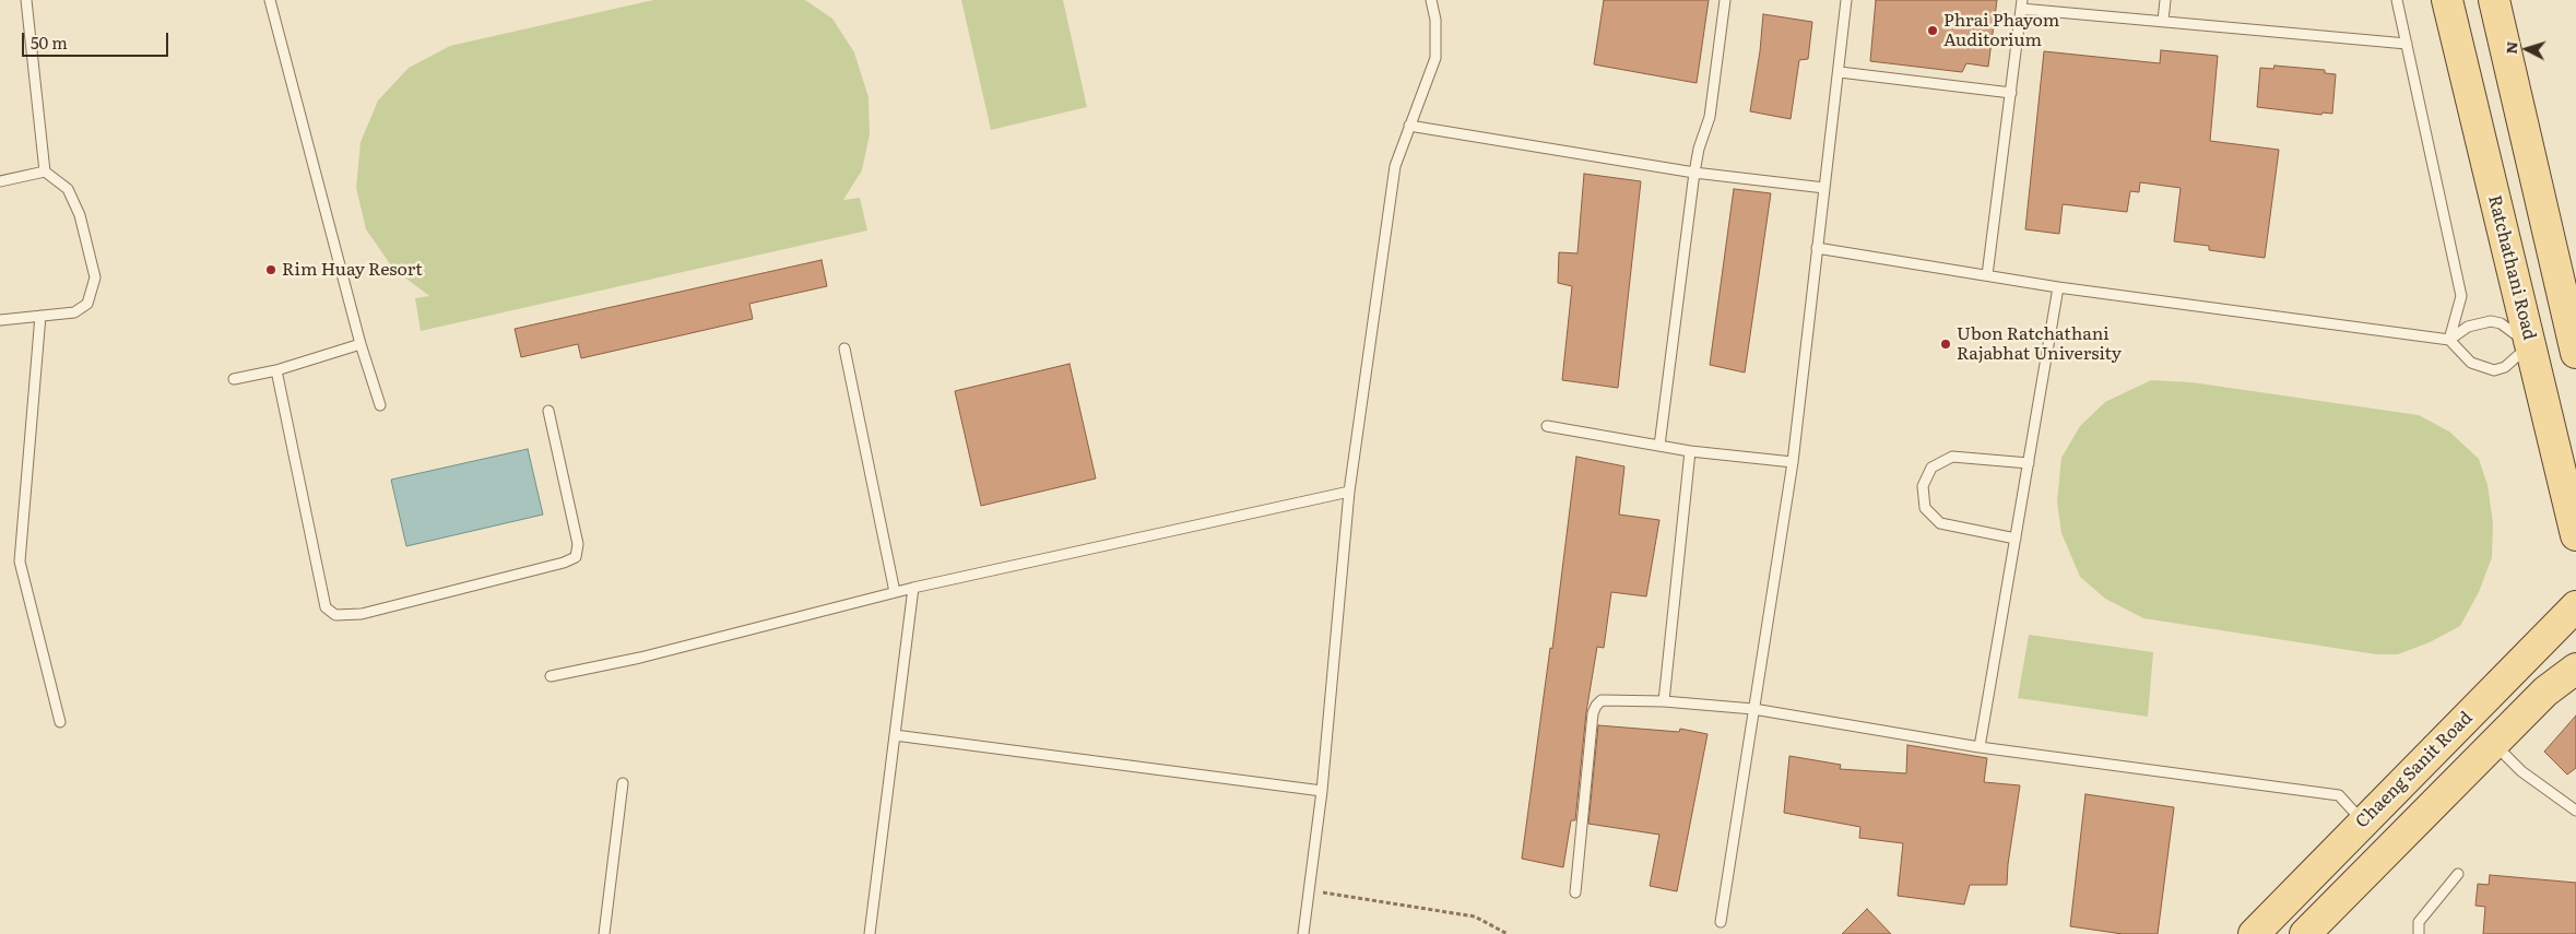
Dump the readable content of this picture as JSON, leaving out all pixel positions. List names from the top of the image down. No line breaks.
{"streets":{"main road":["Ratchathani Road","Chaeng Sanit Road"]},"places":["Phrai Phayom Auditorium","Rim Huay Resort","Ubon Ratchathani Rajabhat University"],"scale_bar":"50 m","north":"left"}
